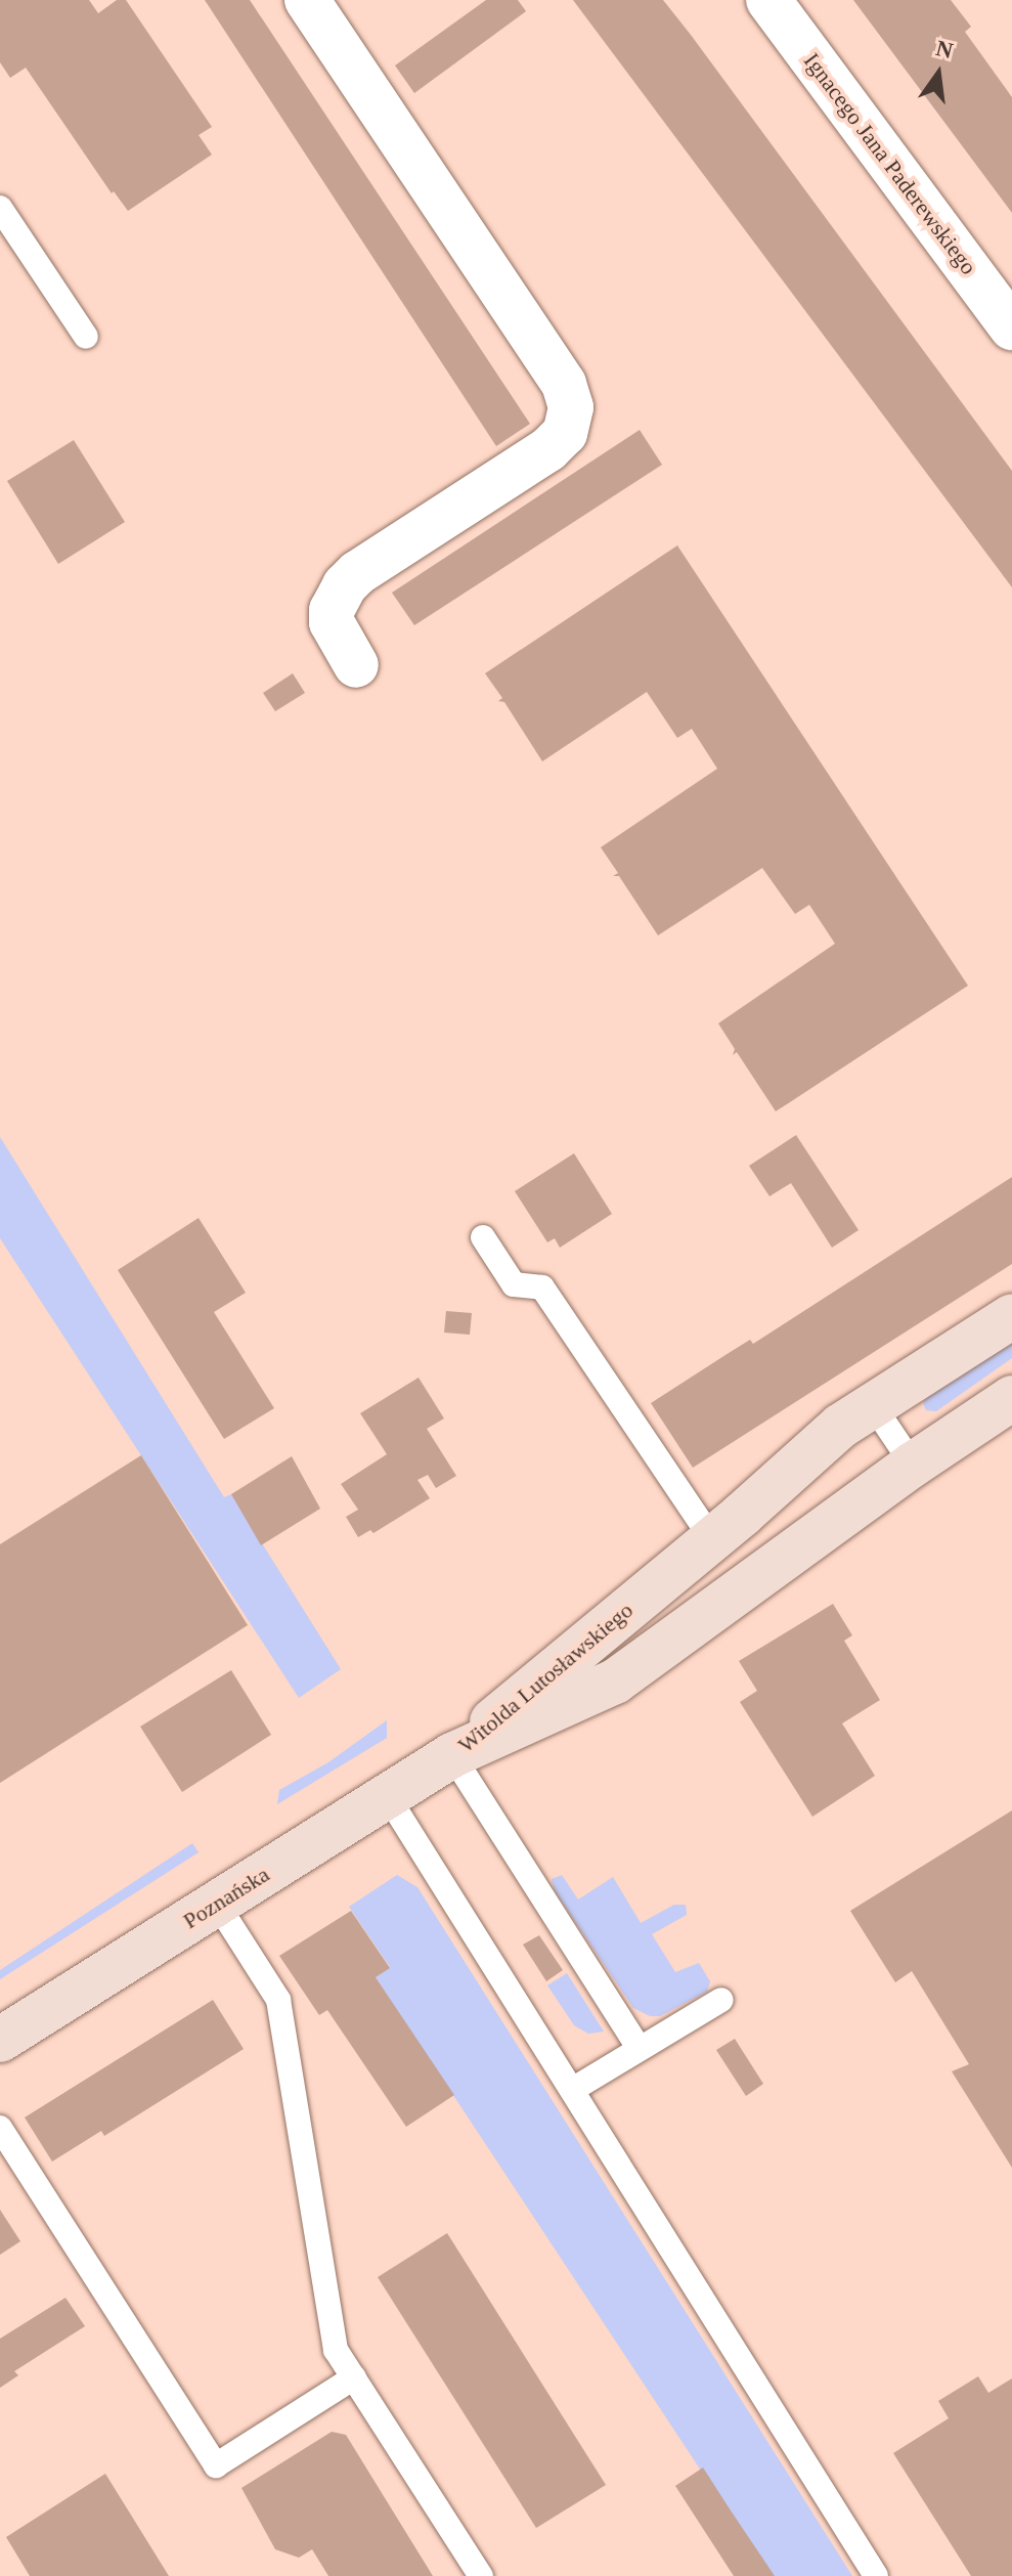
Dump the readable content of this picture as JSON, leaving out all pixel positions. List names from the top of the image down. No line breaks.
{"streets":{"main road":["Witolda Lutosławskiego","Poznańska"],"street":["Ignacego Jana Paderewskiego"]},"crossings":[["Witolda Lutosławskiego","Poznańska"]],"north":"top"}
